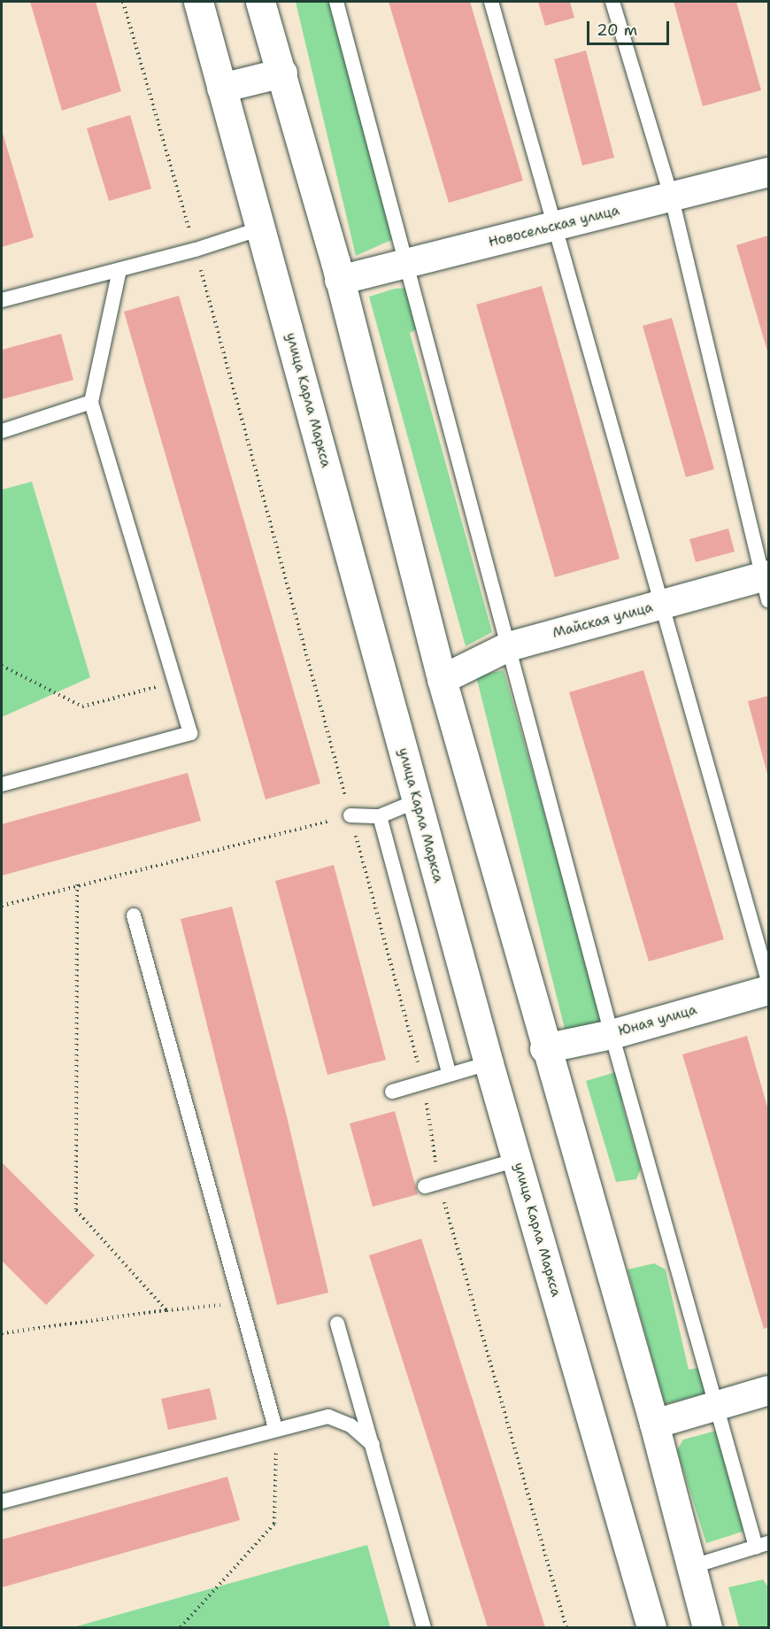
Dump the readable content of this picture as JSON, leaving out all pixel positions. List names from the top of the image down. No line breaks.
{"streets":{"main road":["Новосельская улица","улица Карла Маркса","Майская улица","Юная улица"]},"scale_bar":"20 m"}
